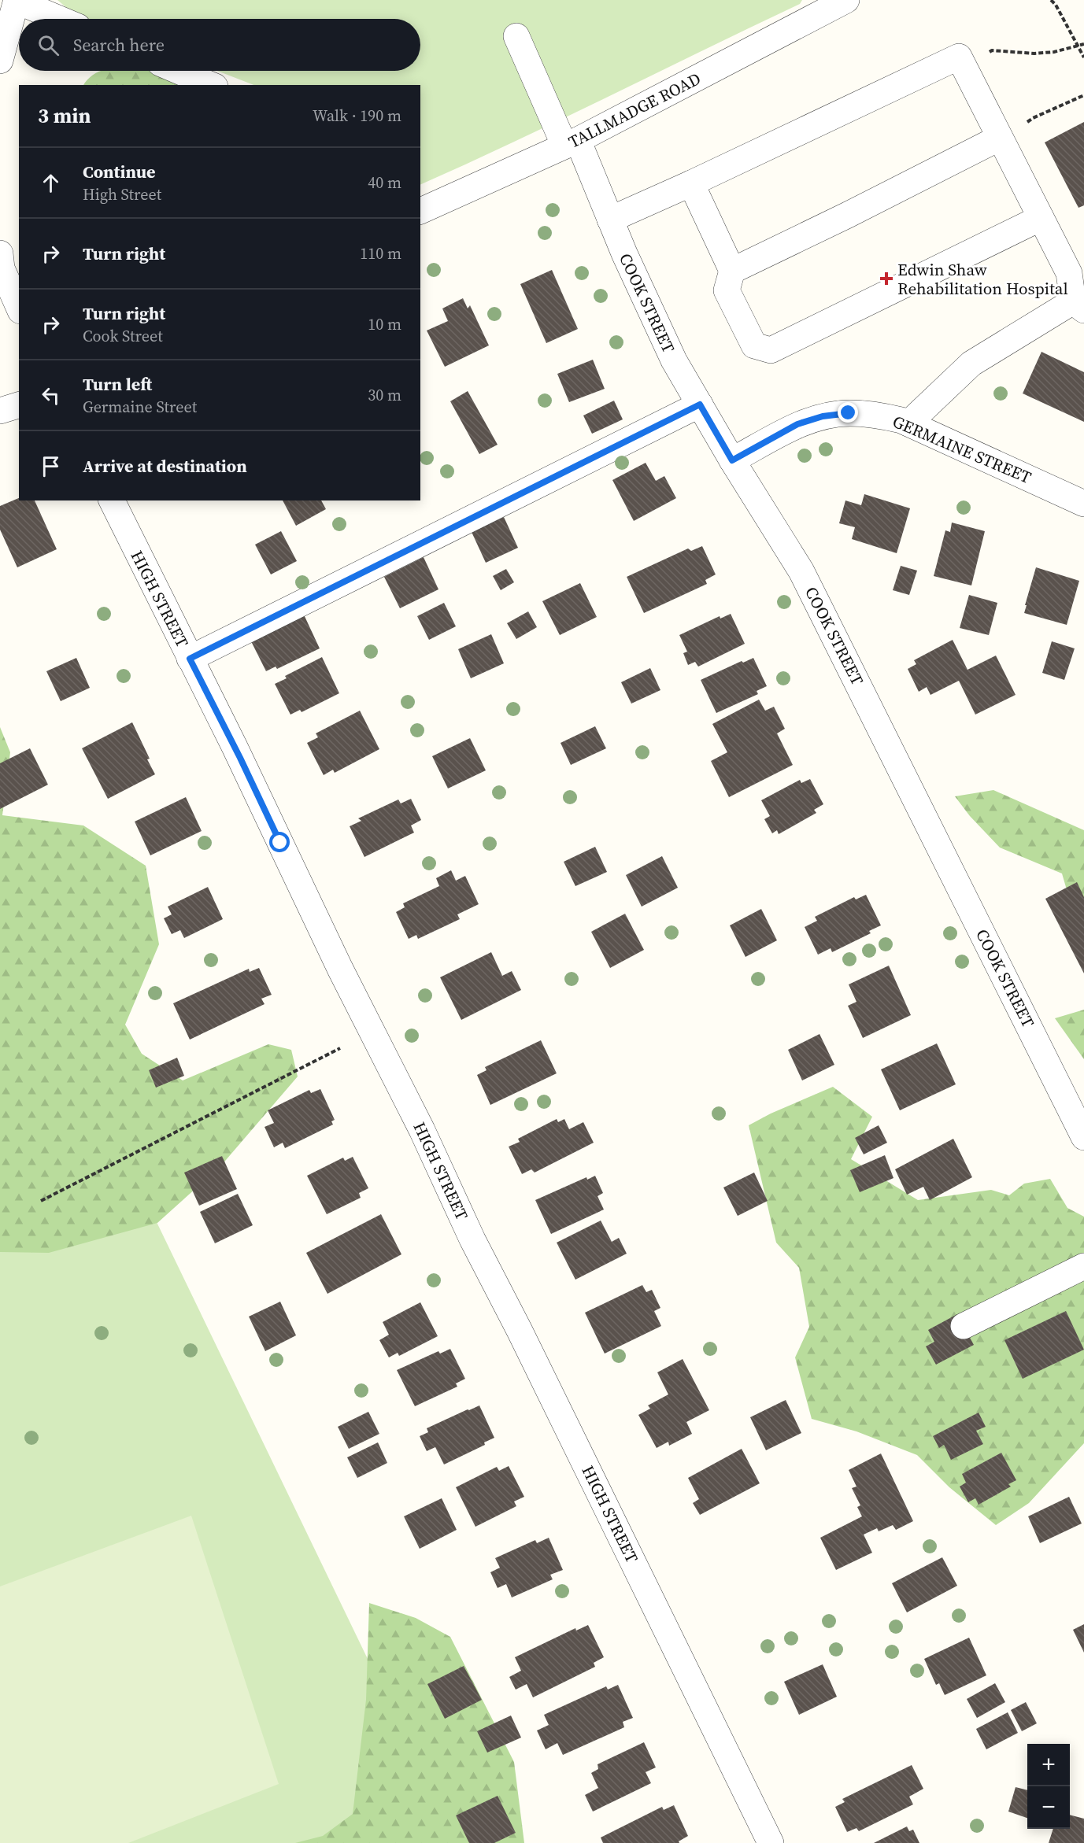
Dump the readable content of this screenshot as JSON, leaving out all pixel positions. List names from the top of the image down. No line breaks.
{"streets":{"street":["TALLMADGE ROAD","COOK STREET","GERMAINE STREET","HIGH STREET"]},"crossings":[["TALLMADGE ROAD","COOK STREET"],["COOK STREET","GERMAINE STREET"]],"places":{"health":["Edwin Shaw Rehabilitation Hospital"]},"page":{"search":"Search here","heading":["3 min","Walk · 190 m"],"list":[["Continue","High Street","40 m"],["Turn right","110 m"],["Turn right","Cook Street","10 m"],["Turn left","Germaine Street","30 m"],"Arrive at destination"],"map_buttons":["+","−"]}}
